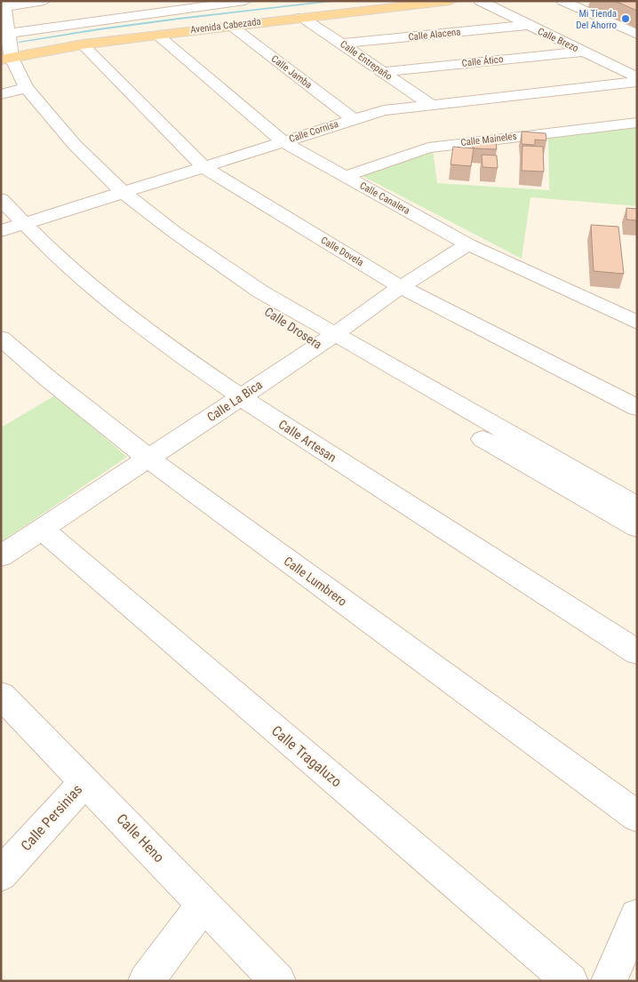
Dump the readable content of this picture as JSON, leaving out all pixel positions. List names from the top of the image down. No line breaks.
{"streets":{"main road":["Avenida Cabezada"],"street":["Calle Alacena","Calle Brezo","Calle Entrepaño","Calle Ático","Calle Jamba","Calle Cornisa","Calle Maineles","Calle Canalera","Calle Dovela","Calle Drosera","Calle La Bica","Calle Artesan","Calle Lumbrero","Calle Tragaluzo","Calle Persinias","Calle Heno"]},"crossings":[["Avenida Cabezada","Calle Entrepaño"],["Avenida Cabezada","Calle Jamba"],["Avenida Cabezada","Calle Canalera"],["Avenida Cabezada","Calle Dovela"],["Avenida Cabezada","Calle Drosera"],["Calle Alacena","Calle Brezo"],["Calle Alacena","Calle Entrepaño"],["Calle Brezo","Calle Ático"],["Calle Entrepaño","Calle Ático"],["Calle Entrepaño","Calle Cornisa"],["Calle Jamba","Calle Cornisa"],["Calle Cornisa","Calle Canalera"],["Calle Cornisa","Calle Dovela"],["Calle Cornisa","Calle Drosera"],["Calle Cornisa","Calle Artesan"],["Calle Maineles","Calle Canalera"],["Calle Canalera","Calle La Bica"],["Calle Dovela","Calle La Bica"],["Calle Drosera","Calle La Bica"],["Calle La Bica","Calle Artesan"],["Calle La Bica","Calle Lumbrero"],["Calle La Bica","Calle Tragaluzo"],["Calle Persinias","Calle Heno"]],"places":["Mi Tienda Del Ahorro"]}
